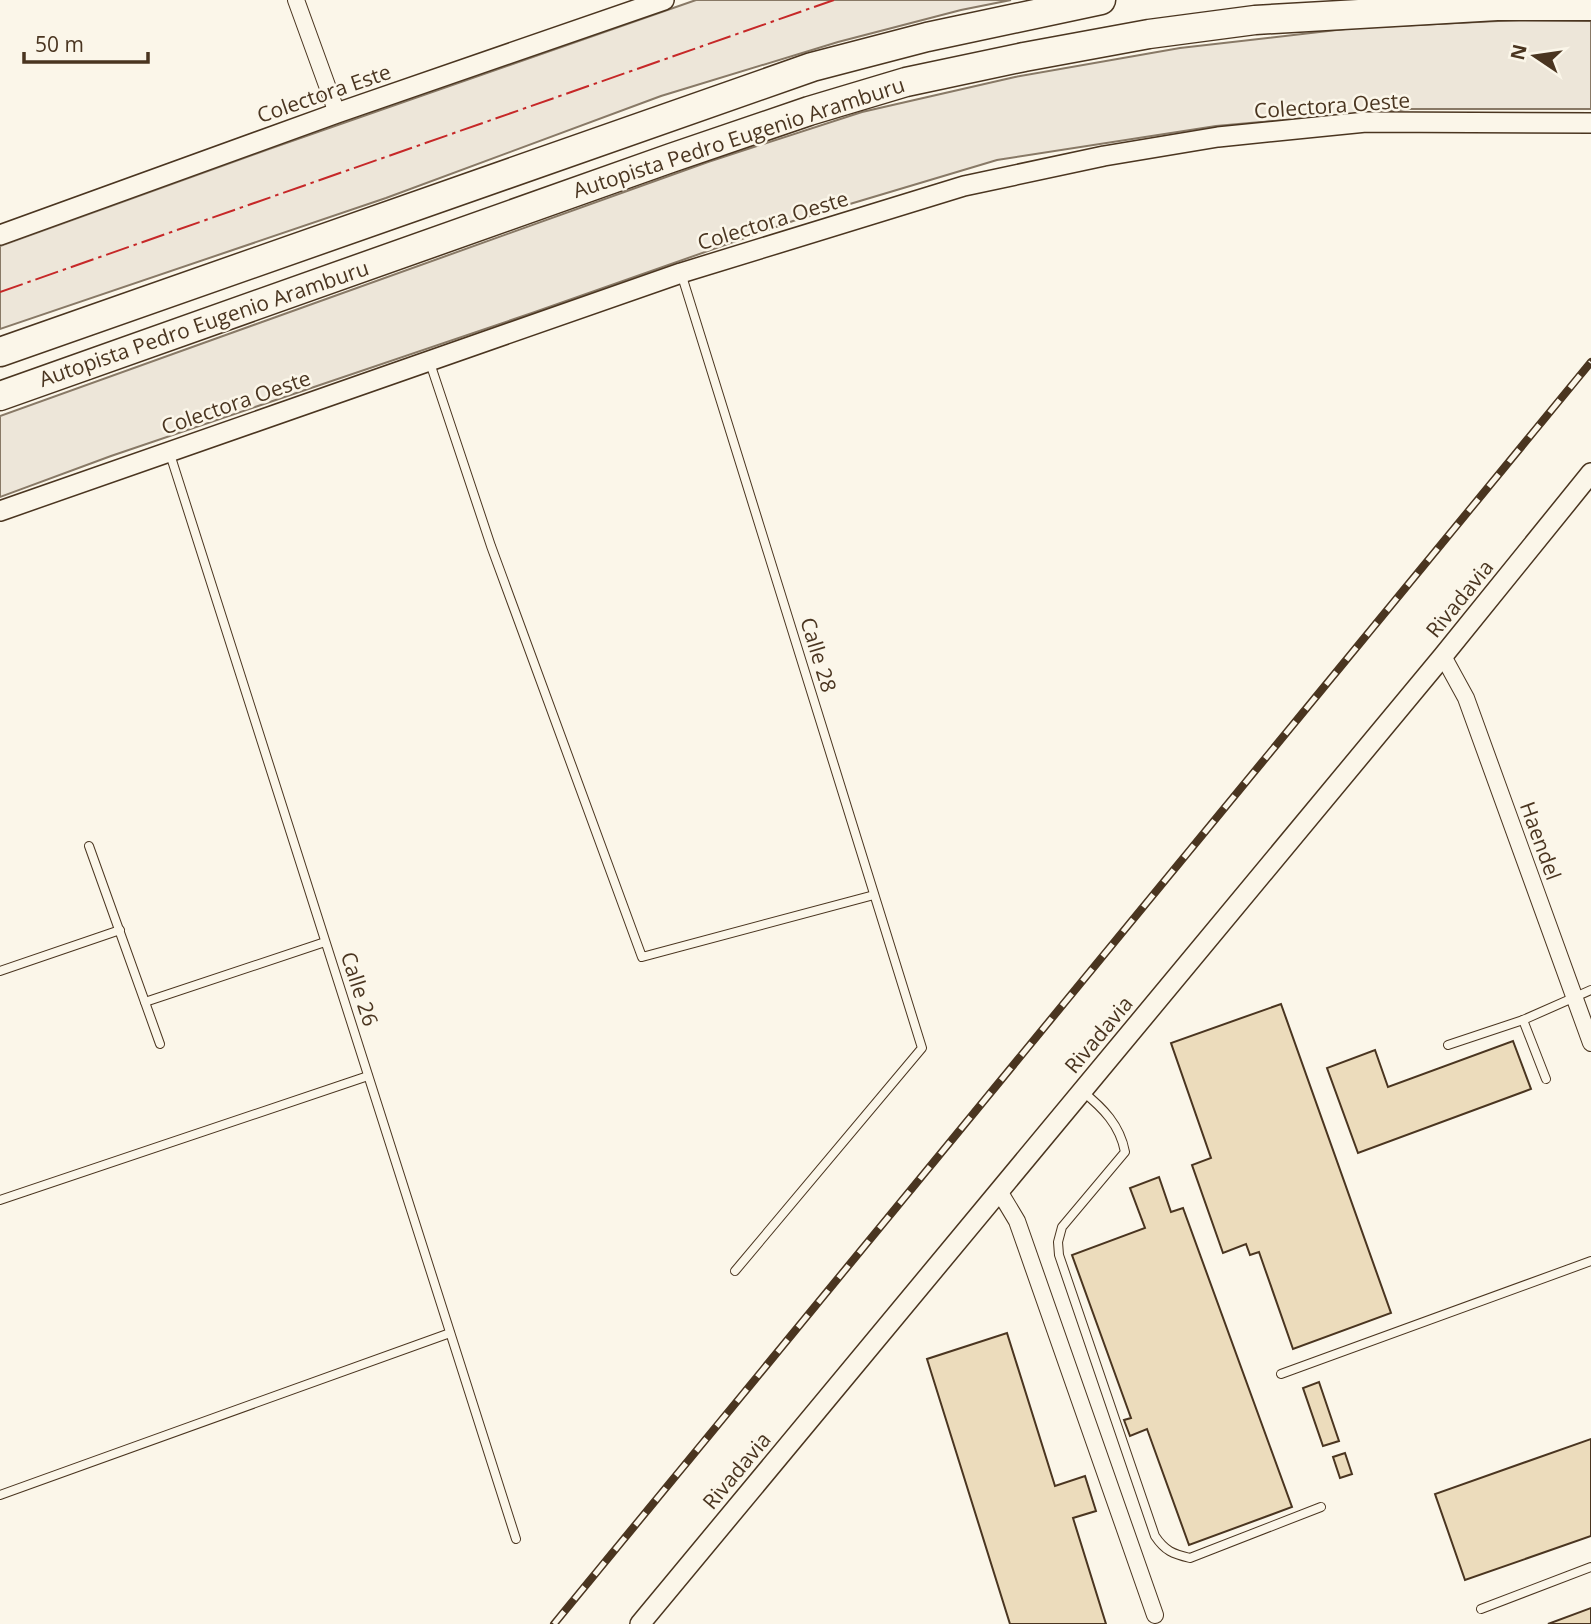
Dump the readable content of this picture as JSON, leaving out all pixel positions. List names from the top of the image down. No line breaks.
{"streets":{"highway":["Autopista Pedro Eugenio Aramburu"],"street":["Colectora Este","Colectora Oeste","Rivadavia","Haendel"],"lane":["Calle 28","Calle 26"]},"crossings":[["Colectora Oeste","Calle 28"],["Colectora Oeste","Calle 26"],["Rivadavia","Haendel"]],"scale_bar":"50 m","north":"left"}
